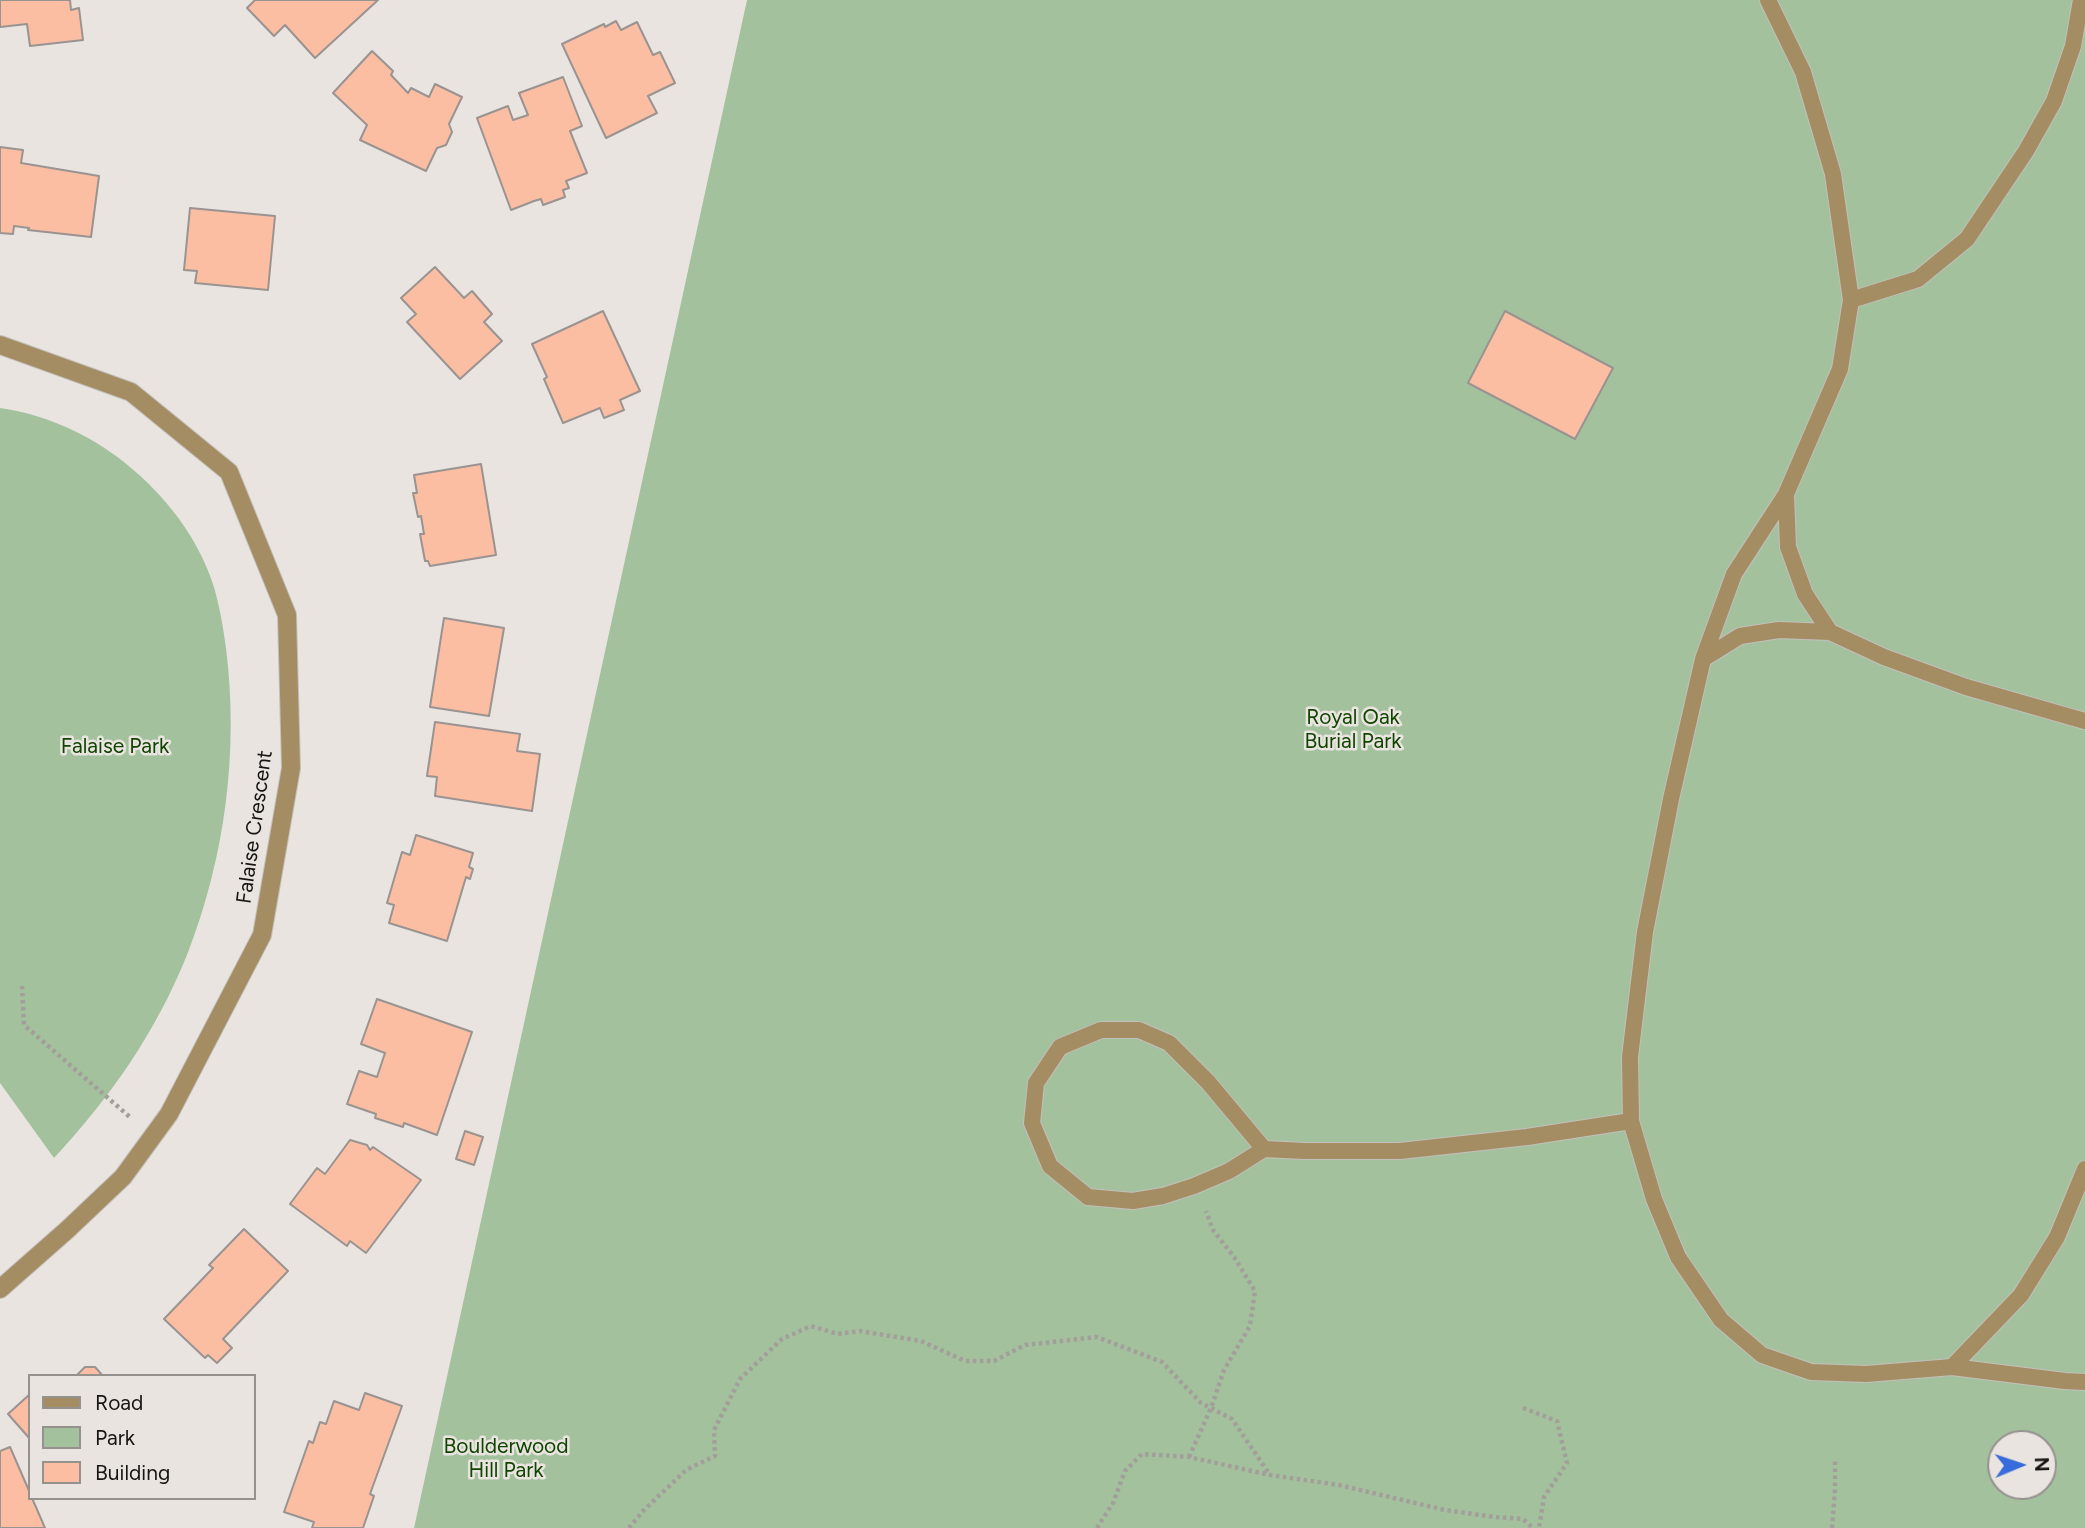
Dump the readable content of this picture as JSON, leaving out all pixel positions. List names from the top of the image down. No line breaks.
{"streets":{"street":["Falaise Crescent"]},"parks":["Royal Oak Burial Park","Falaise Park","Boulderwood Hill Park"],"legend":["Road","Park","Building"],"north":"right"}
